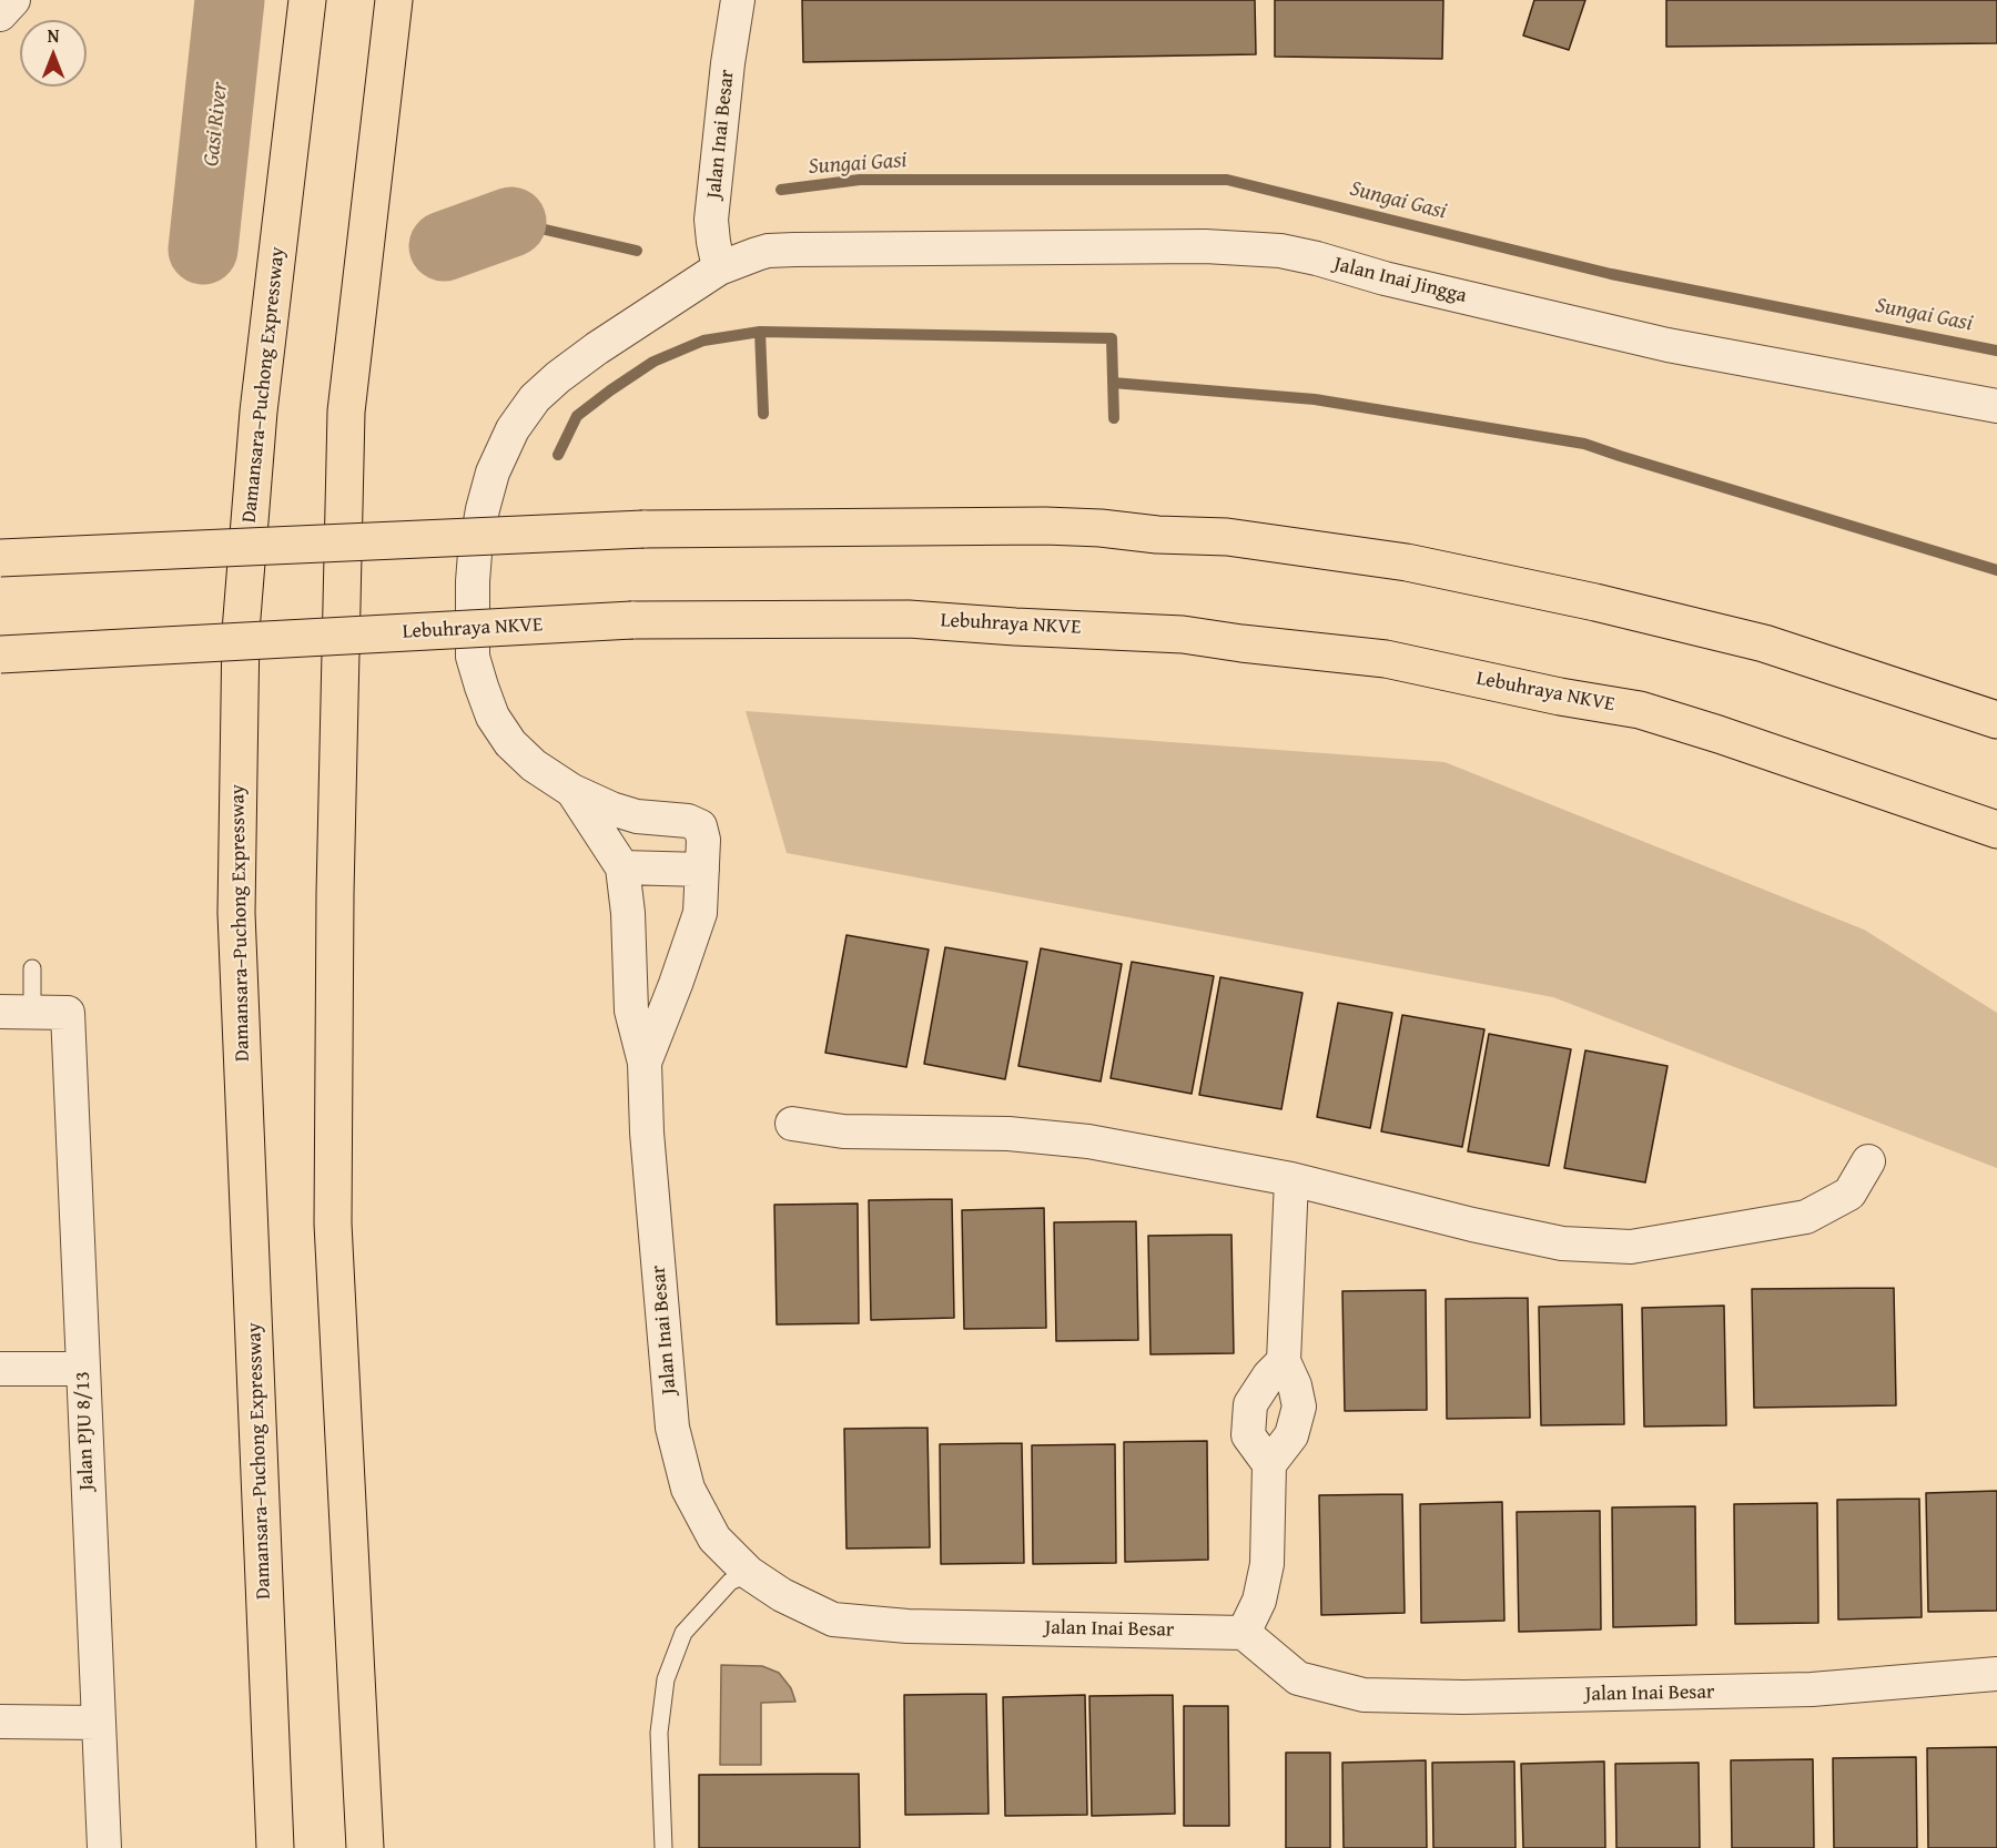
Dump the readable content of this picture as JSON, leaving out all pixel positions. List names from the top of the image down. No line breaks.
{"streets":{"highway":["Damansara–Puchong Expressway","Lebuhraya NKVE"],"street":["Jalan Inai Besar","Jalan Inai Jingga","Jalan PJU 8/13"]},"crossings":[["Jalan Inai Besar","Jalan Inai Jingga"]],"water":["Gasi River","Sungai Gasi"],"north":"top"}
